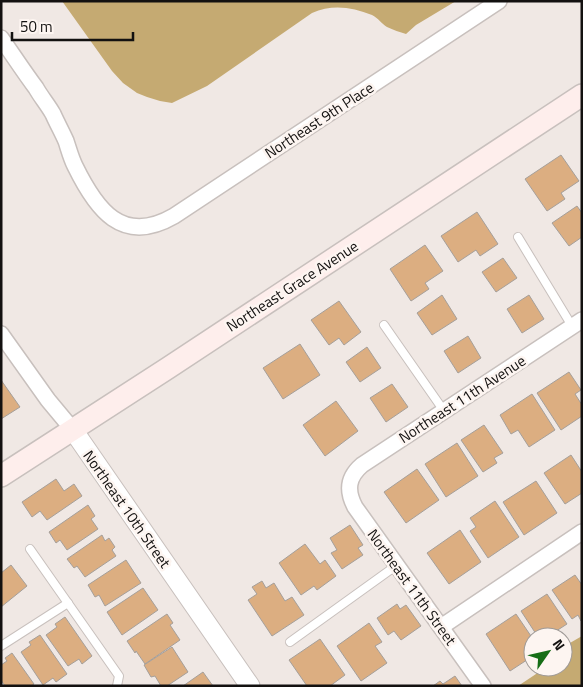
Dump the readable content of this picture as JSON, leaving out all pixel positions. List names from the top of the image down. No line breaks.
{"streets":{"main road":["Northeast Grace Avenue"],"street":["Northeast 9th Place","Northeast 11th Avenue","Northeast 10th Street","Northeast 11th Street"]},"crossings":[["Northeast Grace Avenue","Northeast 10th Street"],["Northeast 11th Avenue","Northeast 11th Street"]],"scale_bar":"50 m","north":"top right"}
